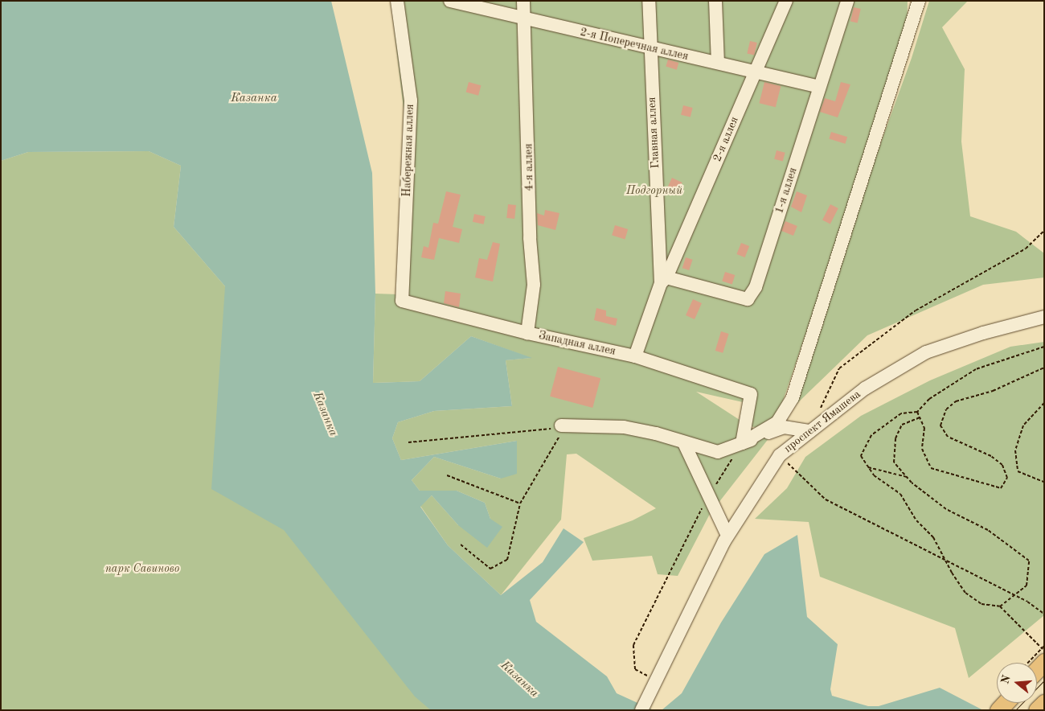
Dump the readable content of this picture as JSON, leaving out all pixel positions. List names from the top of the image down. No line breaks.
{"streets":{"lane":["2-я Поперечная аллея","Главная аллея","2-я аллея","Набережная аллея","4-я аллея","1-я аллея","Западная аллея","проспект Ямашева"]},"crossings":[["2-я Поперечная аллея","Главная аллея"],["2-я Поперечная аллея","2-я аллея"],["2-я Поперечная аллея","4-я аллея"],["2-я Поперечная аллея","1-я аллея"],["Главная аллея","2-я аллея"],["Главная аллея","1-я аллея"],["Главная аллея","Западная аллея"],["2-я аллея","1-я аллея"],["Набережная аллея","Западная аллея"],["4-я аллея","Западная аллея"]],"water":["Казанка"],"parks":["Подгорный","парк Савиново"],"north":"left"}
